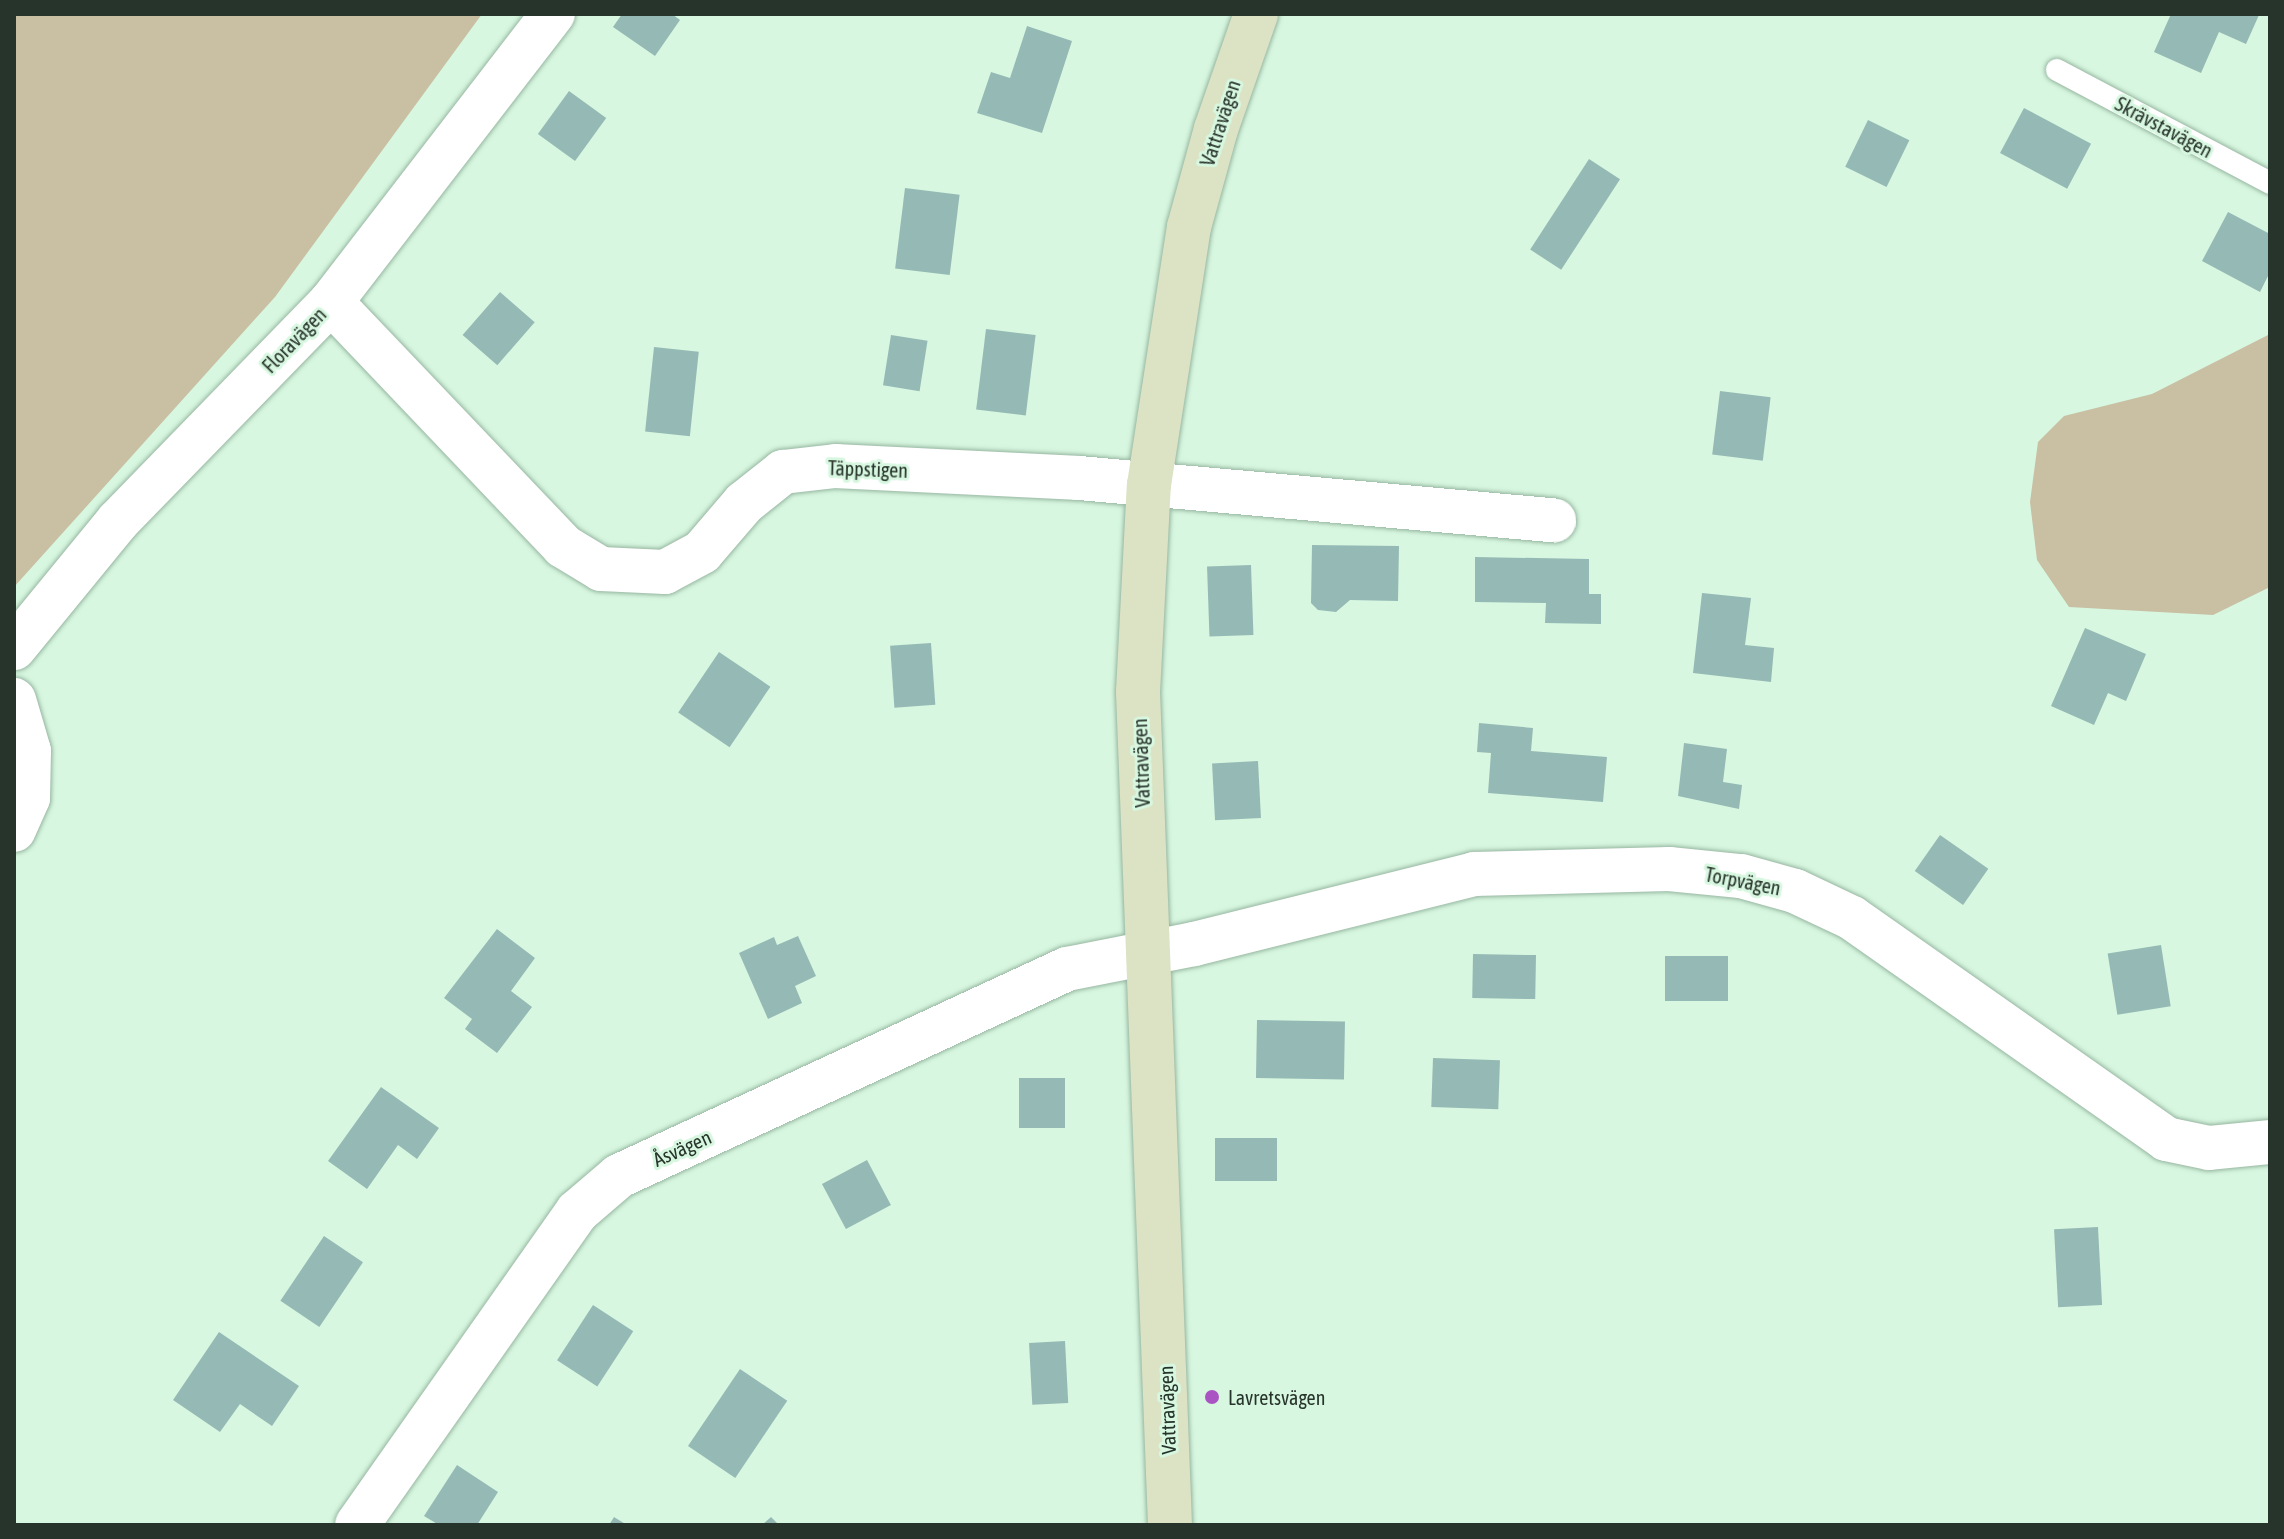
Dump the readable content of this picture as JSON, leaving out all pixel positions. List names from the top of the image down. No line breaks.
{"streets":{"street":["Vattravägen","Floravägen","Täppstigen","Torpvägen","Åsvägen"],"lane":["Skrävstavägen"]},"crossings":[["Vattravägen","Täppstigen"],["Vattravägen","Torpvägen"],["Vattravägen","Åsvägen"],["Floravägen","Täppstigen"],["Torpvägen","Åsvägen"]],"places":["Lavretsvägen"]}
